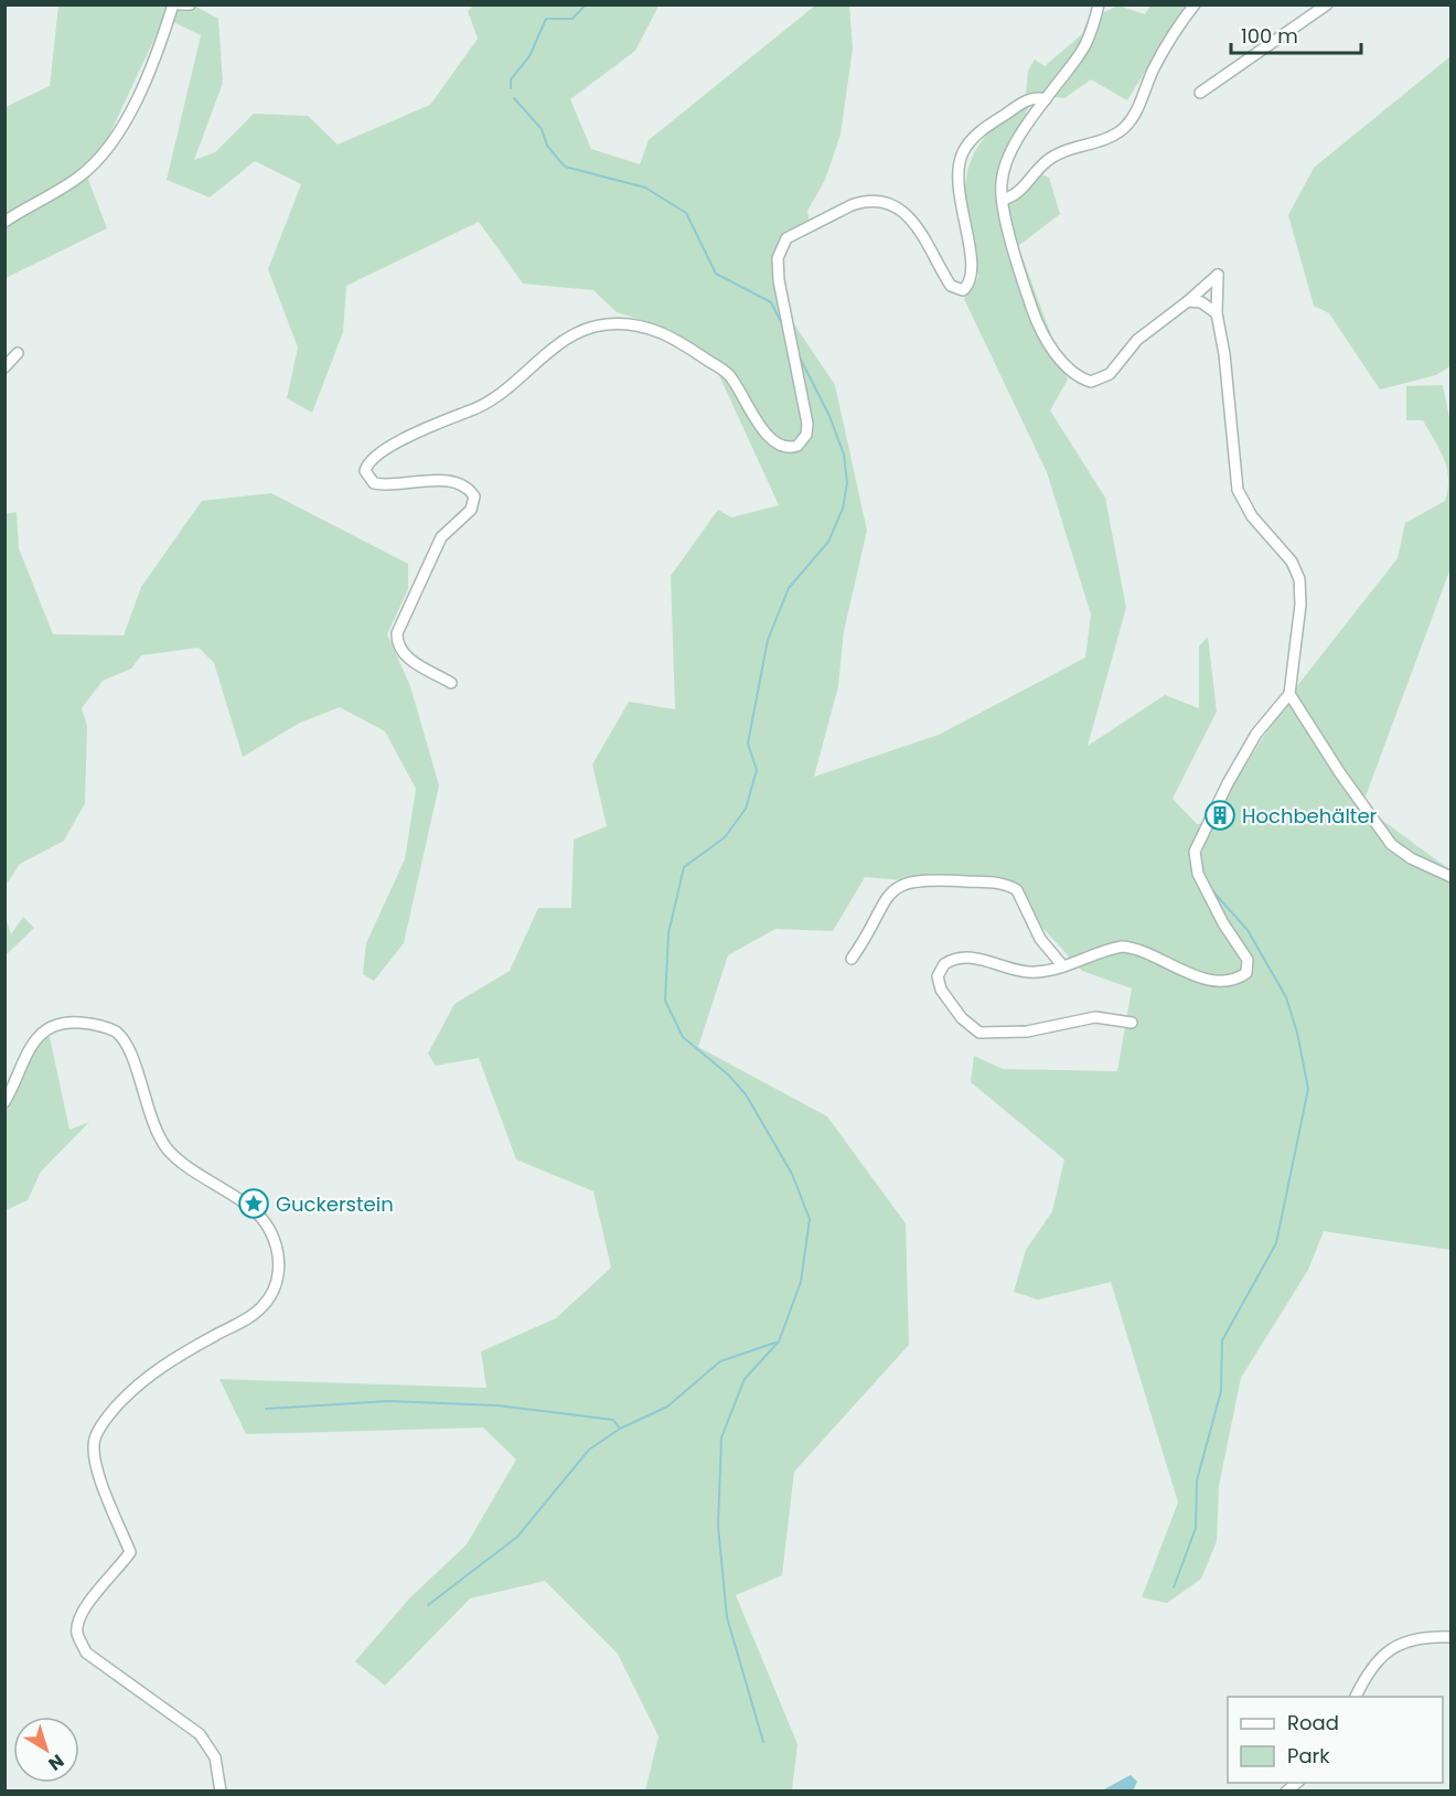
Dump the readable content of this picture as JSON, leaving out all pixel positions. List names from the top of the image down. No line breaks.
{"places":{"building":["Hochbehälter"],"place":["Guckerstein"]},"legend":["Road","Park"],"scale_bar":"100 m","north":"bottom right"}
